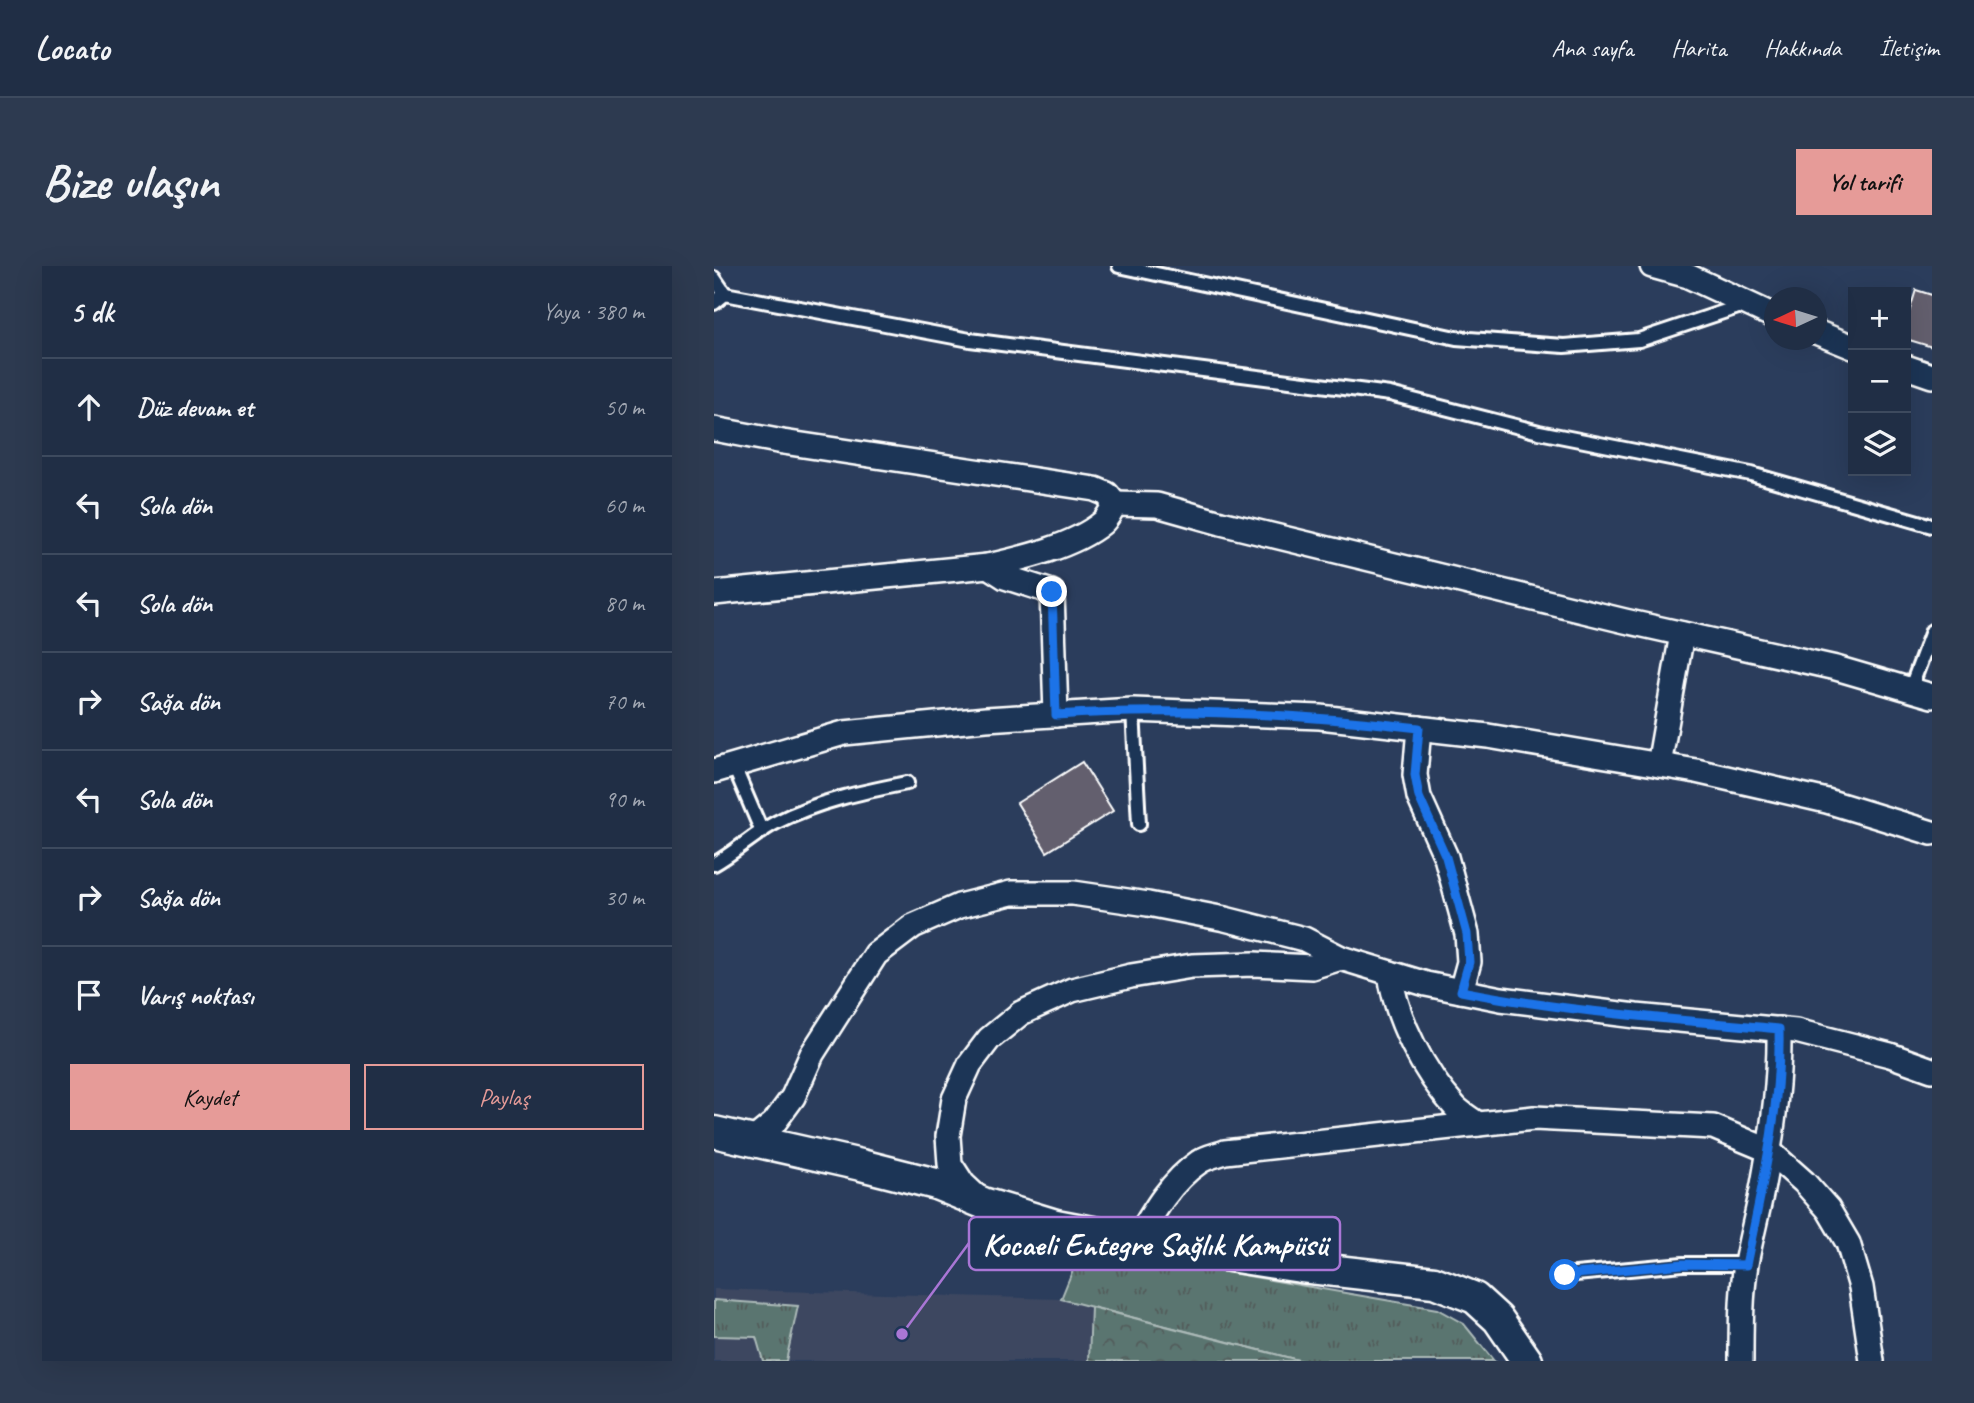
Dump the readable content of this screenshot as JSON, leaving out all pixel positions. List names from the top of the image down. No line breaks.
{"places":["Kocaeli Entegre Sağlık Kampüsü"],"north":"left","page":{"header":"Locato","nav":["Ana sayfa","Harita","Hakkında","İletişim"],"buttons":["Yol tarifi",["Kaydet","Paylaş"]],"title":"Bize ulaşın","heading":["5 dk","Yaya · 380 m"],"map_buttons":["+","−"],"list":[["Düz devam et","50 m"],["Sola dön","60 m"],["Sola dön","80 m"],["Sağa dön","70 m"],["Sola dön","90 m"],["Sağa dön","30 m"],"Varış noktası"]}}
